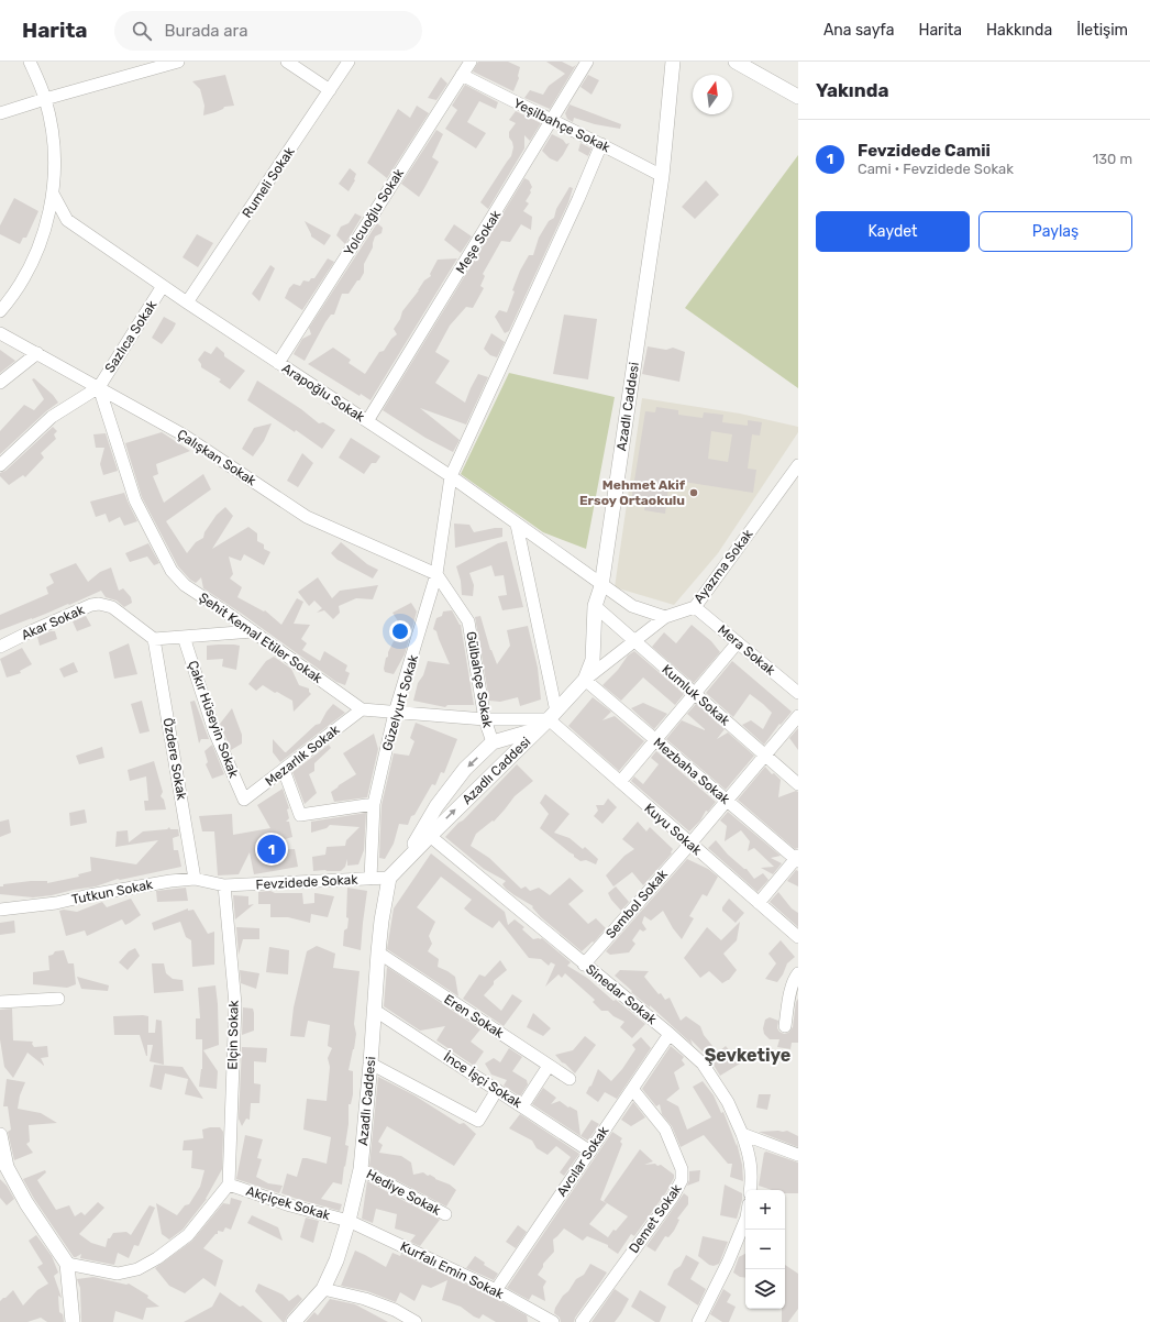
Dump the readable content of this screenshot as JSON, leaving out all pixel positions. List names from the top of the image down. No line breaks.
{"streets":{"street":["Yeşilbahçe Sokak","Rumeli Sokak","Yolcuoğlu Sokak","Meşe Sokak","Sazlıca Sokak","Arapoğlu Sokak","Azadlı Caddesi","Çalışkan Sokak","Ayazma Sokak","Akar Sokak","Şehit Kemal Etiler Sokak","Mera Sokak","Gülbahçe Sokak","Kumluk Sokak","Güzelyurt Sokak","Çakır Hüseyin Sokak","Mezarlık Sokak","Özdere Sokak","Mezbaha Sokak","Kuyu Sokak","Fevzidede Sokak","Tutkun Sokak","Sembol Sokak","Sinedar Sokak","Eren Sokak","Elçin Sokak","İnce İşçi Sokak","Avcılar Sokak","Hediye Sokak","Akçiçek Sokak","Demet Sokak","Kurfalı Emin Sokak"]},"crossings":[["Yeşilbahçe Sokak","Yolcuoğlu Sokak"],["Yeşilbahçe Sokak","Meşe Sokak"],["Yeşilbahçe Sokak","Azadlı Caddesi"],["Yeşilbahçe Sokak","Güzelyurt Sokak"],["Rumeli Sokak","Arapoğlu Sokak"],["Yolcuoğlu Sokak","Arapoğlu Sokak"],["Meşe Sokak","Arapoğlu Sokak"],["Sazlıca Sokak","Arapoğlu Sokak"],["Sazlıca Sokak","Çalışkan Sokak"],["Sazlıca Sokak","Şehit Kemal Etiler Sokak"],["Arapoğlu Sokak","Azadlı Caddesi"],["Arapoğlu Sokak","Güzelyurt Sokak"],["Azadlı Caddesi","Ayazma Sokak"],["Azadlı Caddesi","Şehit Kemal Etiler Sokak"],["Azadlı Caddesi","Gülbahçe Sokak"],["Azadlı Caddesi","Kumluk Sokak"],["Azadlı Caddesi","Mezbaha Sokak"],["Azadlı Caddesi","Kuyu Sokak"],["Azadlı Caddesi","Fevzidede Sokak"],["Azadlı Caddesi","Sinedar Sokak"],["Azadlı Caddesi","Eren Sokak"],["Azadlı Caddesi","İnce İşçi Sokak"],["Azadlı Caddesi","Hediye Sokak"],["Azadlı Caddesi","Akçiçek Sokak"],["Azadlı Caddesi","Kurfalı Emin Sokak"],["Çalışkan Sokak","Şehit Kemal Etiler Sokak"],["Çalışkan Sokak","Gülbahçe Sokak"],["Çalışkan Sokak","Güzelyurt Sokak"],["Ayazma Sokak","Mera Sokak"],["Ayazma Sokak","Kumluk Sokak"],["Ayazma Sokak","Mezbaha Sokak"],["Akar Sokak","Özdere Sokak"],["Şehit Kemal Etiler Sokak","Gülbahçe Sokak"],["Şehit Kemal Etiler Sokak","Güzelyurt Sokak"],["Şehit Kemal Etiler Sokak","Mezarlık Sokak"],["Şehit Kemal Etiler Sokak","Kuyu Sokak"],["Gülbahçe Sokak","Güzelyurt Sokak"],["Kumluk Sokak","Sembol Sokak"],["Güzelyurt Sokak","Fevzidede Sokak"],["Çakır Hüseyin Sokak","Mezarlık Sokak"],["Özdere Sokak","Tutkun Sokak"],["Mezbaha Sokak","Sembol Sokak"],["Kuyu Sokak","Sembol Sokak"],["Fevzidede Sokak","Tutkun Sokak"],["Fevzidede Sokak","Elçin Sokak"],["Tutkun Sokak","Elçin Sokak"],["Sembol Sokak","Sinedar Sokak"],["Sinedar Sokak","Avcılar Sokak"],["Elçin Sokak","Akçiçek Sokak"],["İnce İşçi Sokak","Avcılar Sokak"],["Avcılar Sokak","Demet Sokak"],["Avcılar Sokak","Kurfalı Emin Sokak"],["Akçiçek Sokak","Kurfalı Emin Sokak"]],"districts":["Şevketiye"],"places":["Mehmet Akif Ersoy Ortaokulu"],"north":"top","page":{"header":"Harita","search":"Burada ara","nav":["Ana sayfa","Harita","Hakkında","İletişim"],"heading":"Yakında","list":[{"mark":"1","name":"Fevzidede Camii","note":"Cami · Fevzidede Sokak","value":"130 m"}],"buttons":["Kaydet","Paylaş"],"pins":"1","map_buttons":["+","−"]}}
